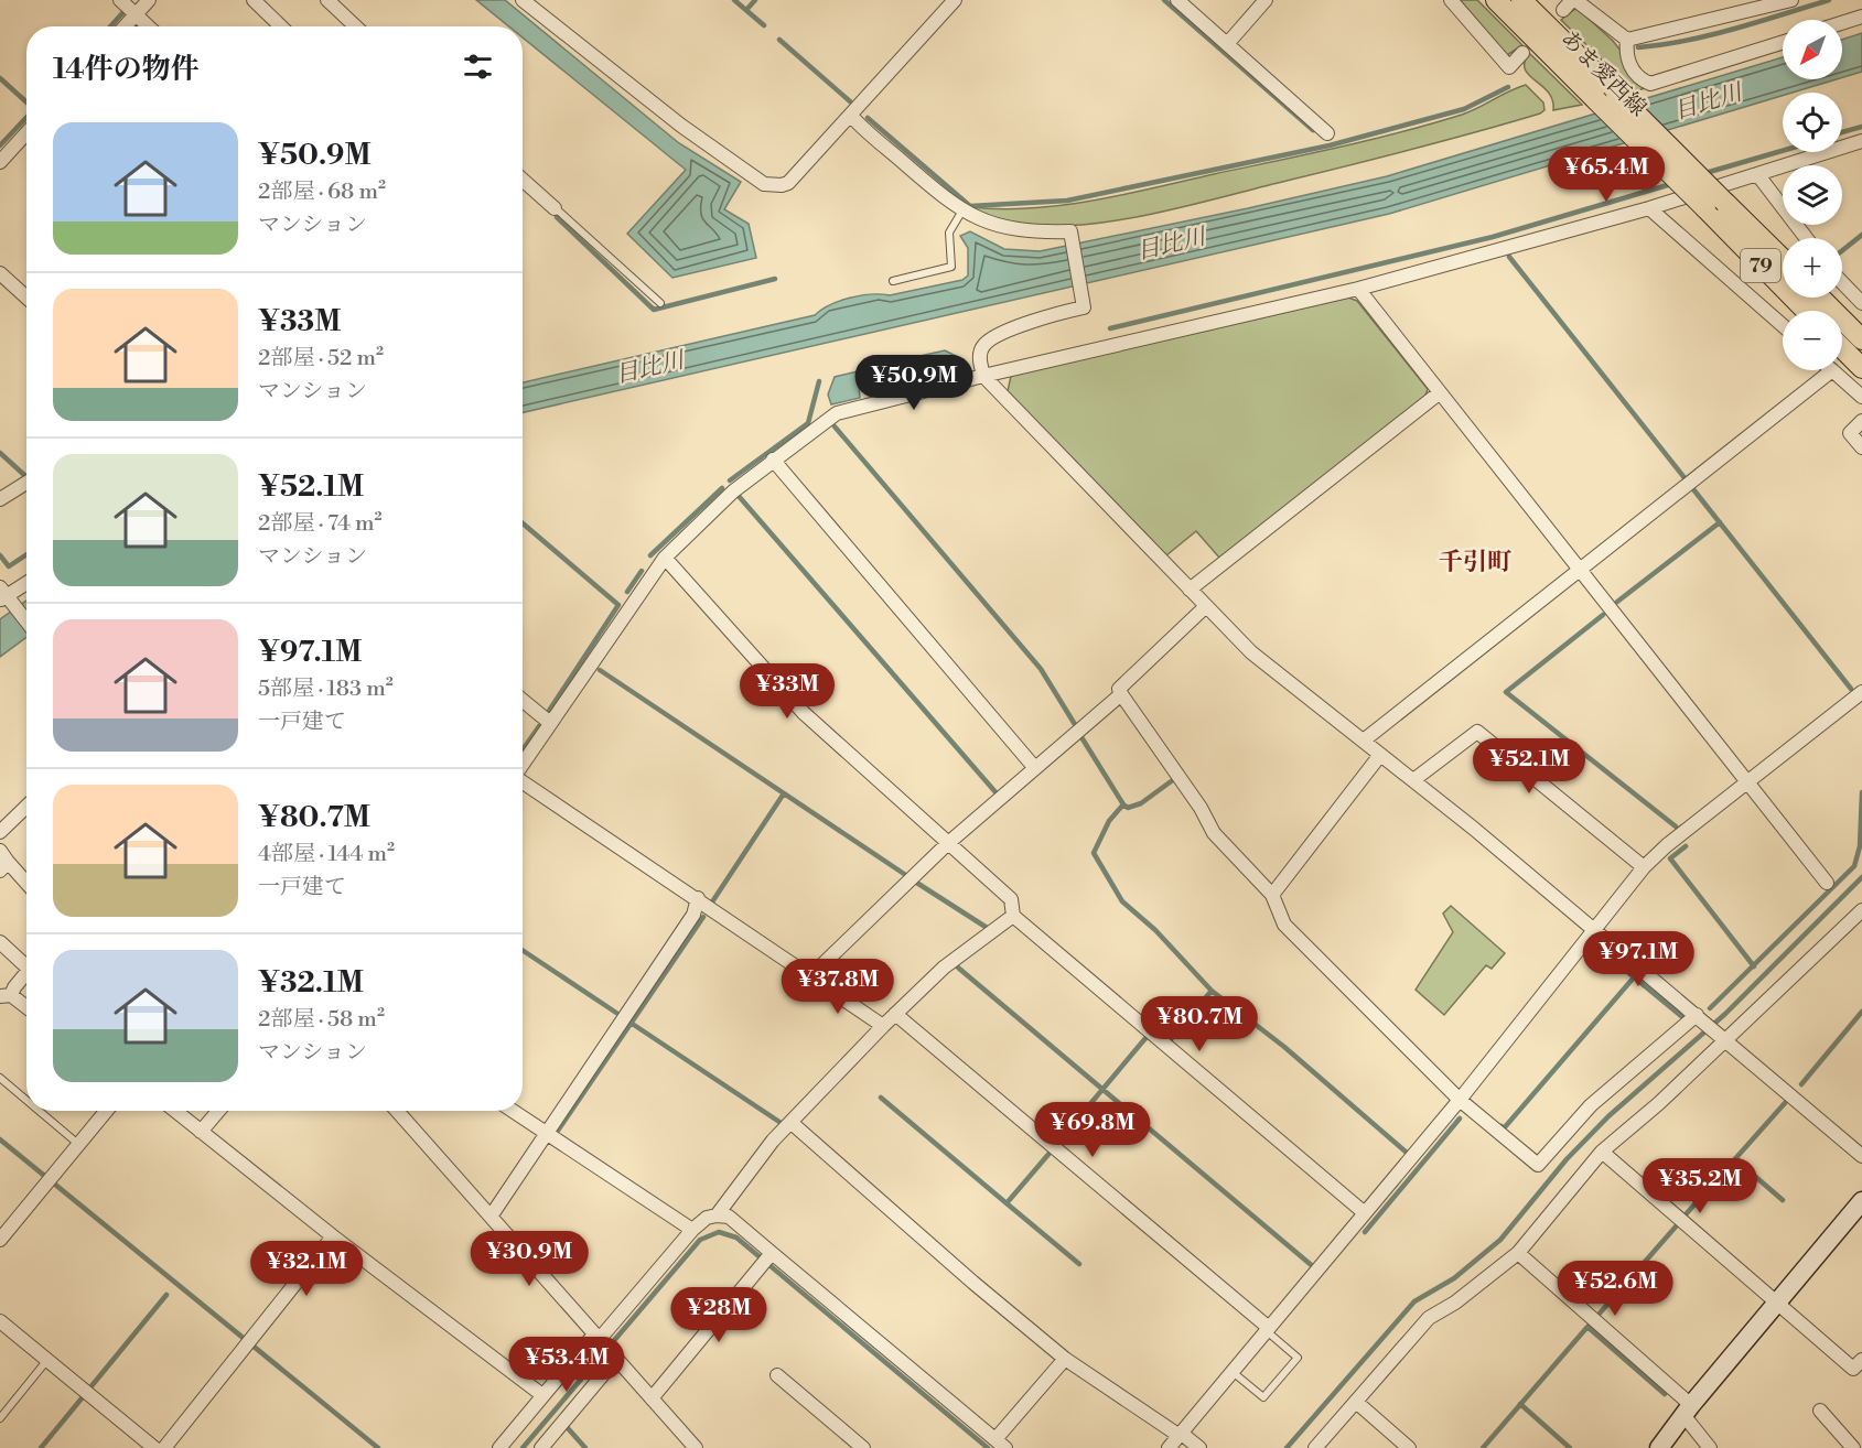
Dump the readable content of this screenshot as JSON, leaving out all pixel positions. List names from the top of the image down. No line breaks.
{"streets":{"main road":["あま愛西線","79"]},"districts":["千引町"],"water":["目比川"],"north":"bottom left","page":{"map_buttons":["+","−"],"heading":"14件の物件","list":[{"name":"¥50.9M","note":"2部屋 · 68 m² · マンション"},{"name":"¥33M","note":"2部屋 · 52 m² · マンション"},{"name":"¥52.1M","note":"2部屋 · 74 m² · マンション"},{"name":"¥97.1M","note":"5部屋 · 183 m² · 一戸建て"},{"name":"¥80.7M","note":"4部屋 · 144 m² · 一戸建て"},{"name":"¥32.1M","note":"2部屋 · 58 m² · マンション"}],"price":["¥65.4M","¥50.9M","¥33M","¥52.1M","¥97.1M","¥37.8M","¥80.7M","¥69.8M","¥35.2M","¥30.9M","¥32.1M","¥52.6M","¥28M","¥53.4M"]}}
